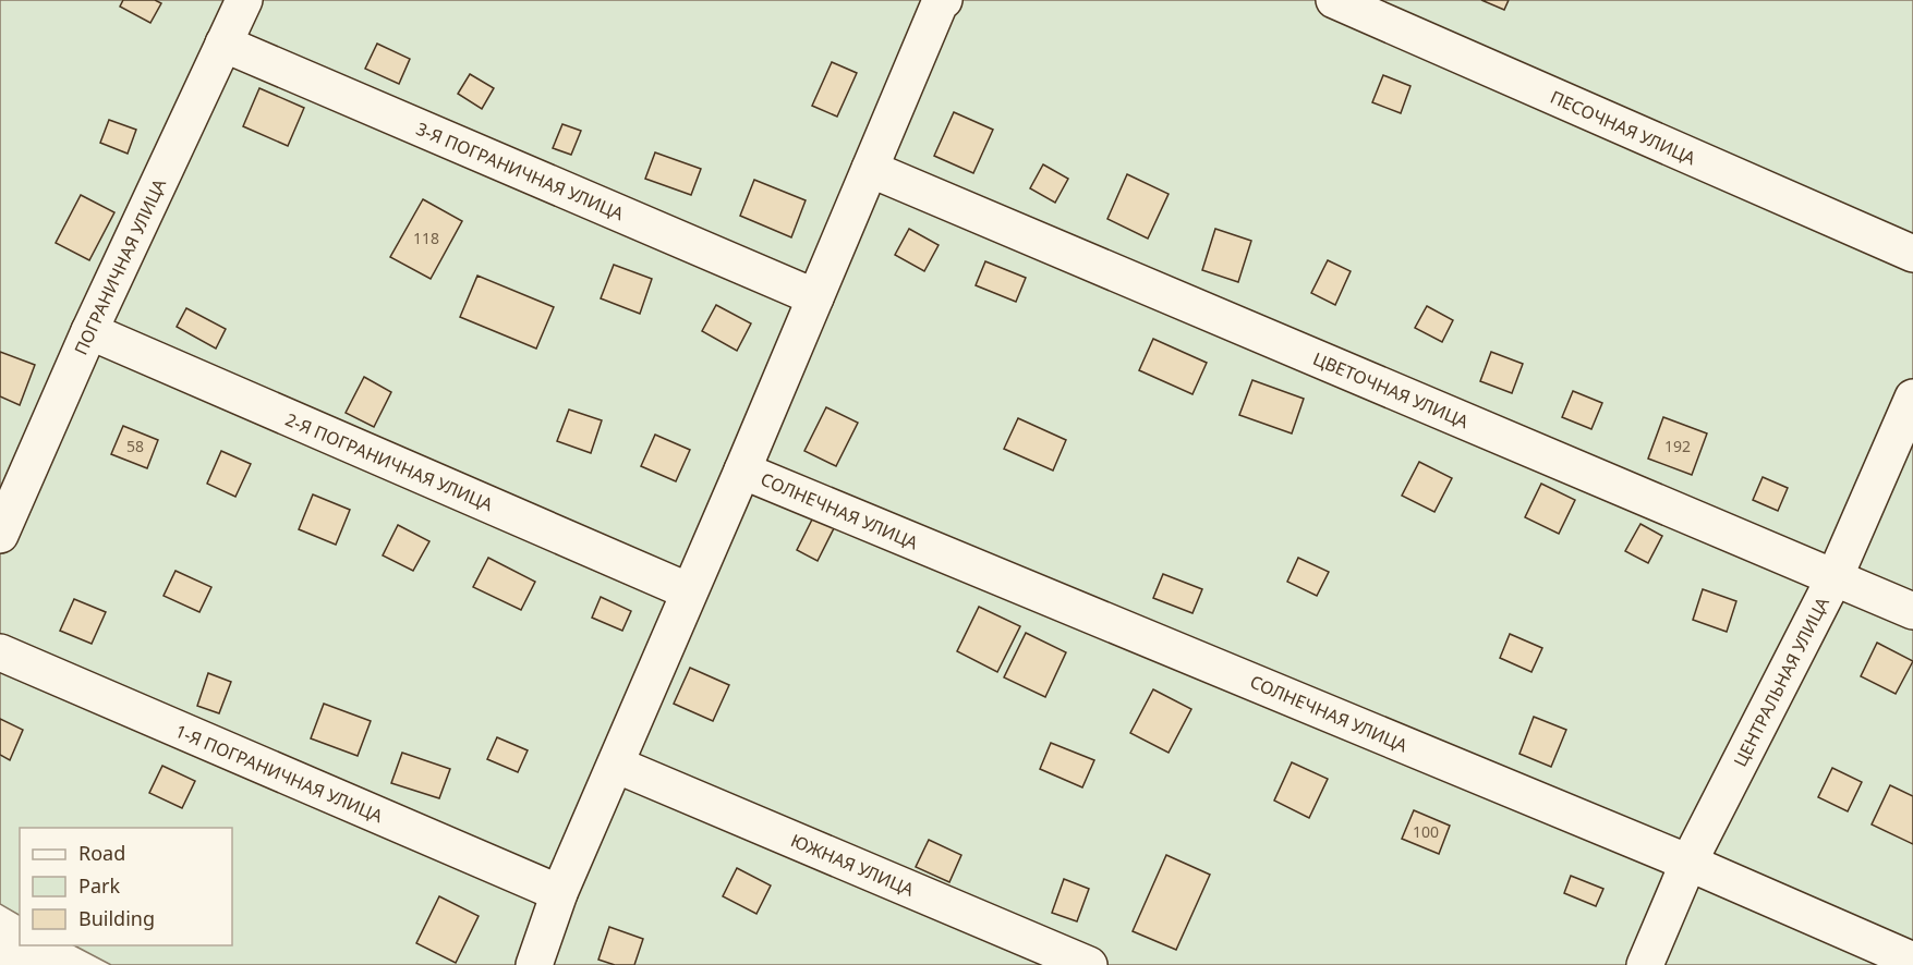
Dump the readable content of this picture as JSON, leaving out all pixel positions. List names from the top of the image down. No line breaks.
{"streets":{"lane":["ПЕСОЧНАЯ УЛИЦА","3-Я ПОГРАНИЧНАЯ УЛИЦА","ПОГРАНИЧНАЯ УЛИЦА","ЦВЕТОЧНАЯ УЛИЦА","2-Я ПОГРАНИЧНАЯ УЛИЦА","СОЛНЕЧНАЯ УЛИЦА","ЦЕНТРАЛЬНАЯ УЛИЦА","1-Я ПОГРАНИЧНАЯ УЛИЦА","ЮЖНАЯ УЛИЦА"]},"crossings":[["3-Я ПОГРАНИЧНАЯ УЛИЦА","ПОГРАНИЧНАЯ УЛИЦА"],["ПОГРАНИЧНАЯ УЛИЦА","2-Я ПОГРАНИЧНАЯ УЛИЦА"],["ЦВЕТОЧНАЯ УЛИЦА","ЦЕНТРАЛЬНАЯ УЛИЦА"],["СОЛНЕЧНАЯ УЛИЦА","ЦЕНТРАЛЬНАЯ УЛИЦА"]],"house_numbers":["118","58","192","100"],"legend":["Road","Park","Building"]}
